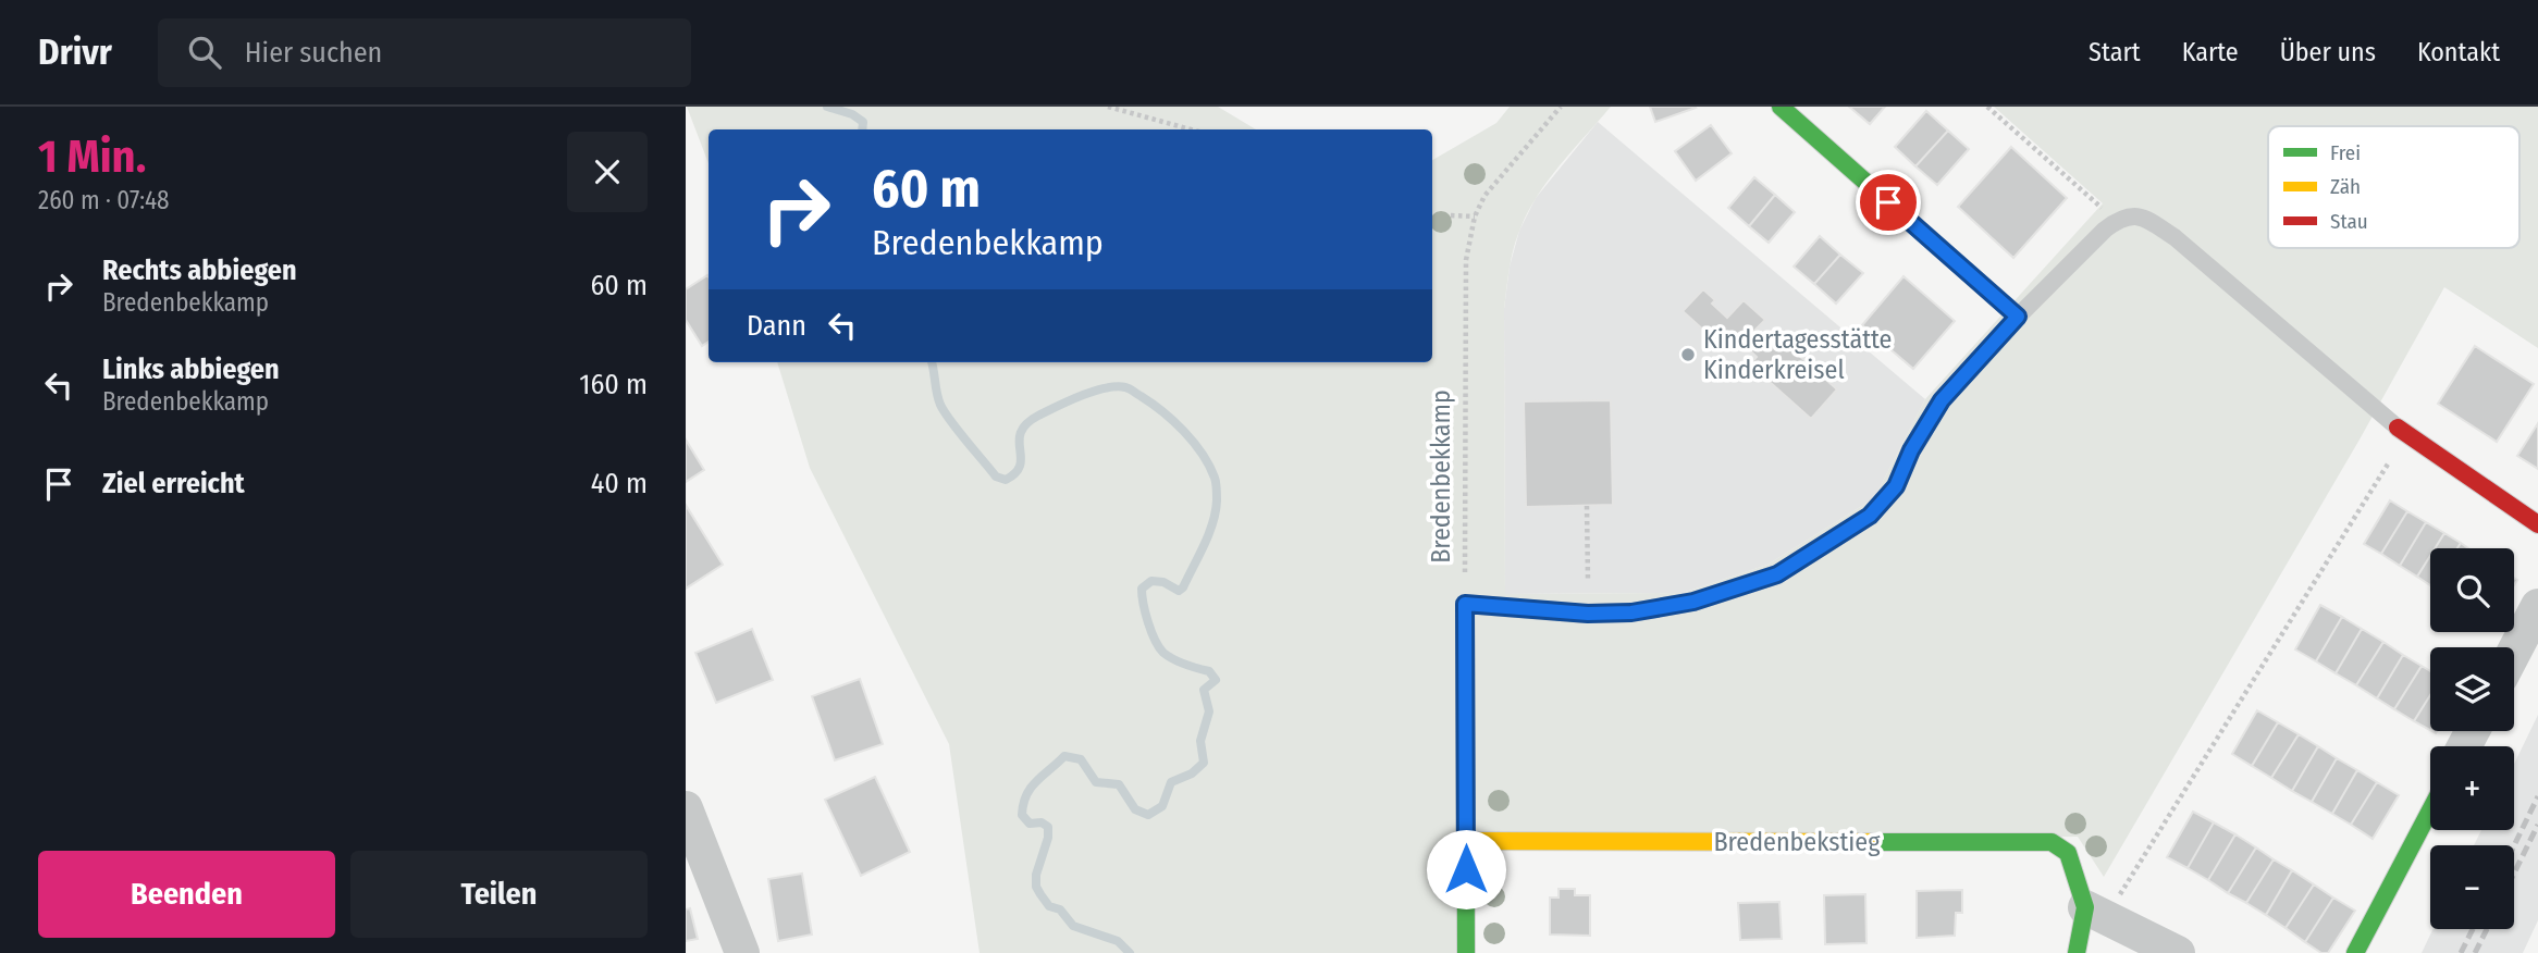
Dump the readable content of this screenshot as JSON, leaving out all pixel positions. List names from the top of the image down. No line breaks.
{"streets":{"street":["Bredenbekstieg"],"path":["Bredenbekkamp"]},"places":["Kindertagesstätte Kinderkreisel"],"legend":["Frei","Zäh","Stau"],"page":{"header":"Drivr","search":"Hier suchen","nav":["Start","Karte","Über uns","Kontakt"],"heading":["1 Min.","260 m · 07:48"],"turn":["60 m","Bredenbekkamp"],"list":[{"name":"Rechts abbiegen","note":"Bredenbekkamp","value":"60 m"},{"name":"Links abbiegen","note":"Bredenbekkamp","value":"160 m"},{"name":"Ziel erreicht","value":"40 m"}],"then":"Dann","map_buttons":["+","−"],"buttons":["Beenden","Teilen"]}}
